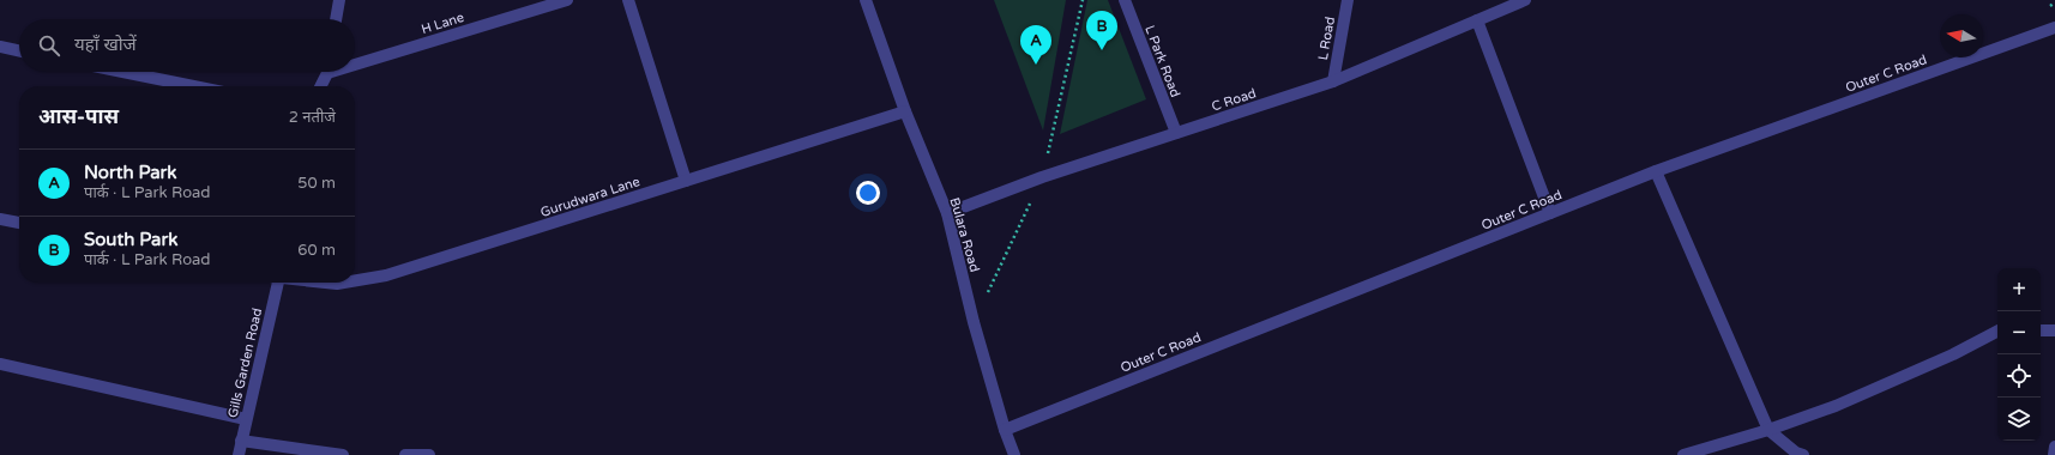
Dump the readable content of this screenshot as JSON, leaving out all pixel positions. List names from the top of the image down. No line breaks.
{"streets":{"street":["H Lane","L Road","L Park Road","Outer C Road","C Road","Gurudwara Lane","Bulara Road","Gills Garden Road"]},"crossings":[["L Road","C Road"],["L Park Road","C Road"],["Outer C Road","Bulara Road"],["C Road","Bulara Road"],["Gurudwara Lane","Bulara Road"]],"north":"left","page":{"pins":["B","A"],"search":"यहाँ खोजें","heading":["आस-पास","2 नतीजे"],"list":[{"mark":"A","name":"North Park","note":"पार्क · L Park Road","value":"50 m"},{"mark":"B","name":"South Park","note":"पार्क · L Park Road","value":"60 m"}],"map_buttons":["+","−"]}}
